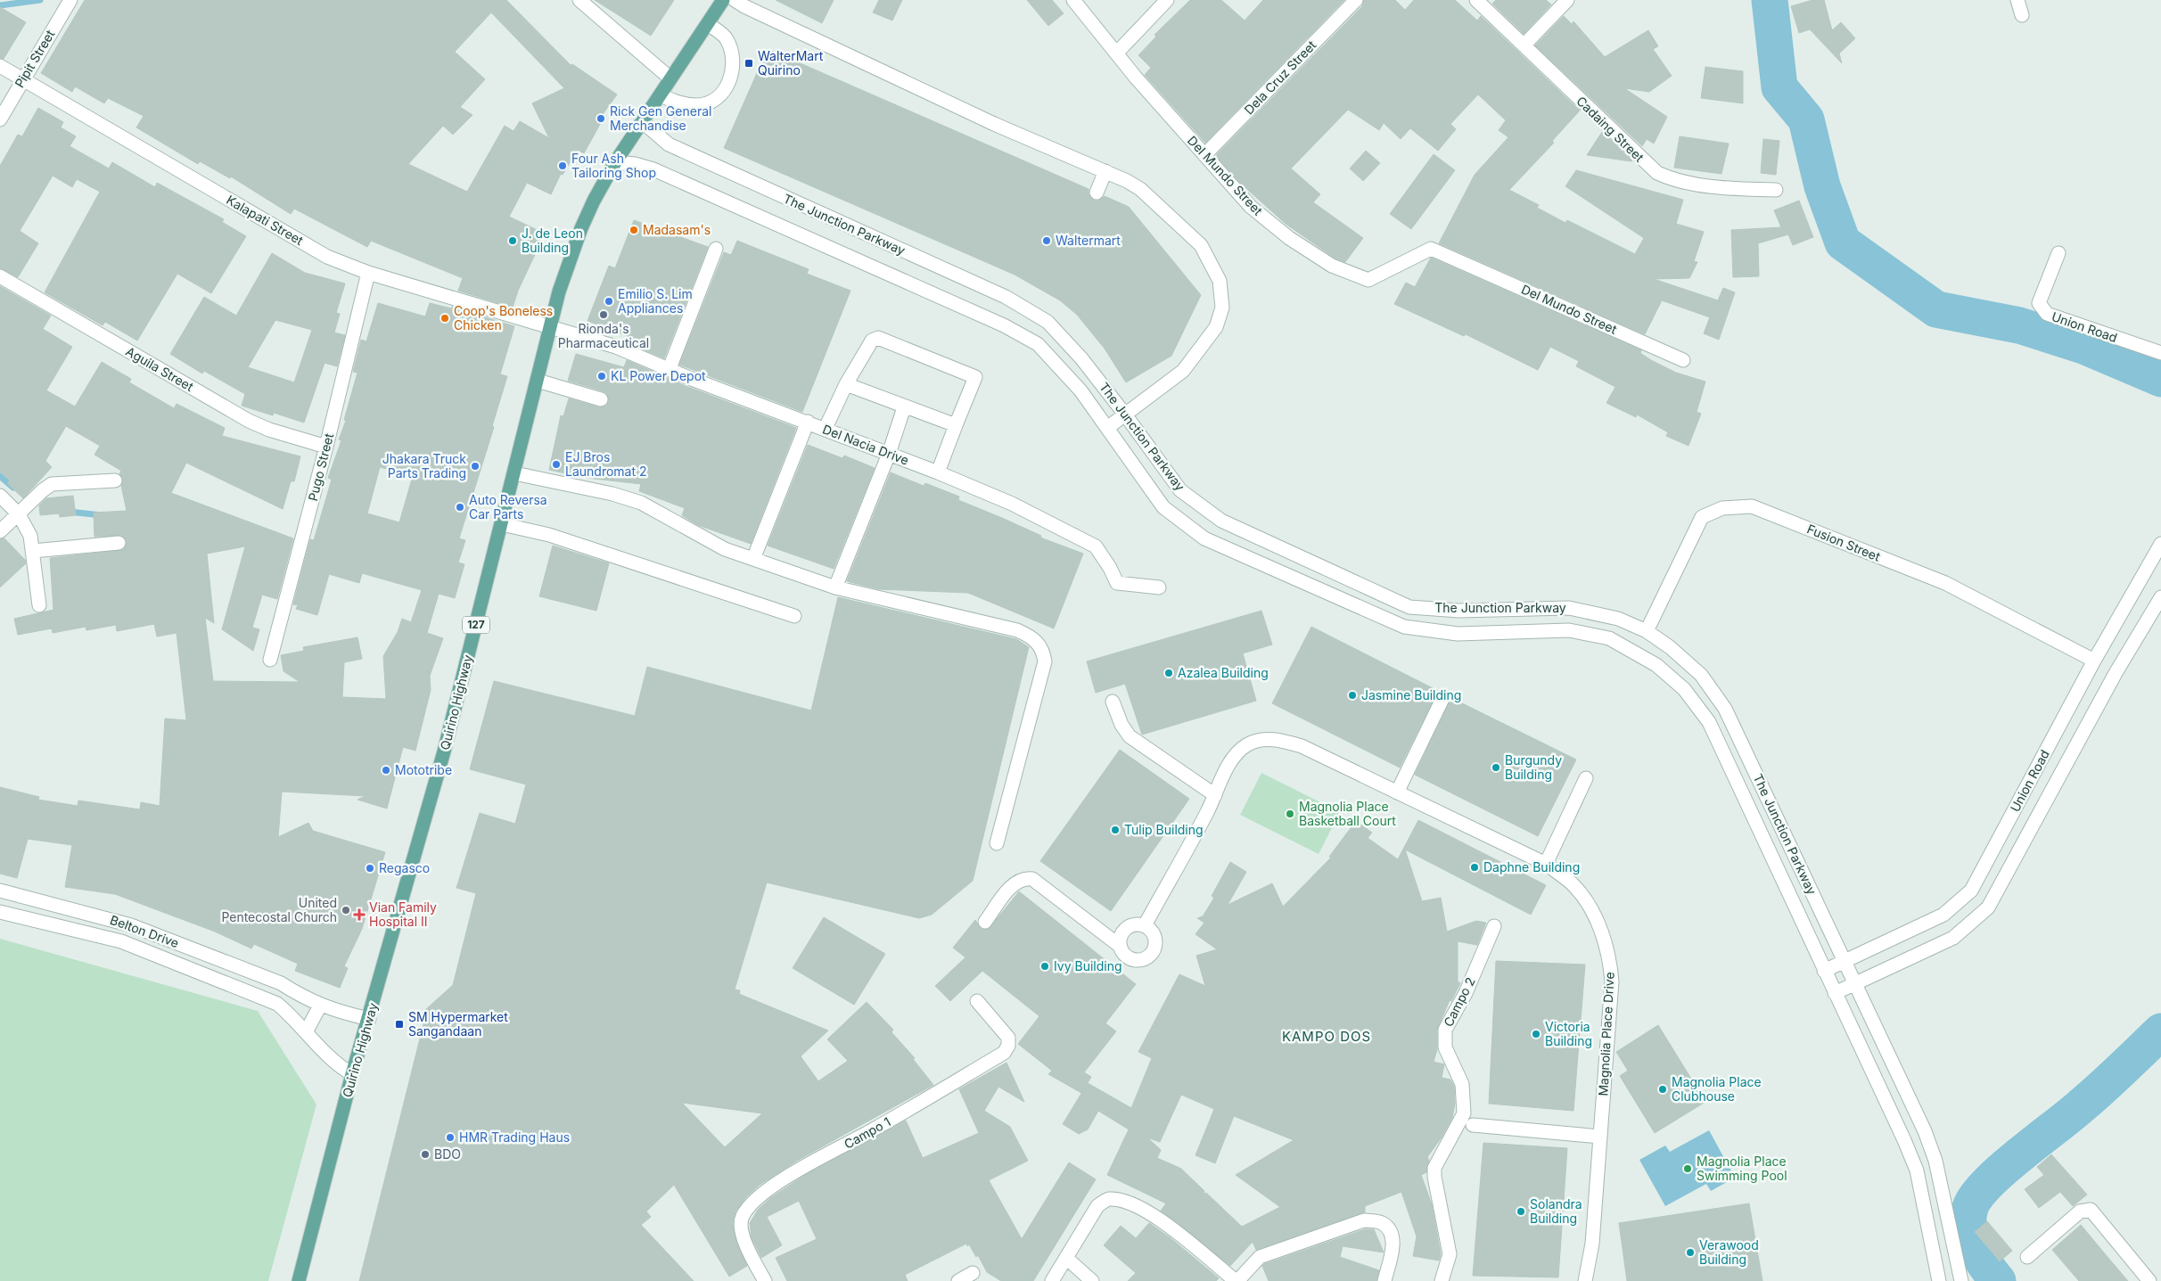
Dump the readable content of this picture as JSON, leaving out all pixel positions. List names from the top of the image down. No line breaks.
{"streets":{"main road":["127","Quirino Highway"],"street":["Pipit Street","Dela Cruz Street","Cadaing Street","Del Mundo Street","Kalapati Street","The Junction Parkway","Union Road","Aguila Street","Del Nacia Drive","Pugo Street","Fusion Street","Belton Drive","Campo 2","Magnolia Place Drive","Campo 1"]},"crossings":[["Pipit Street","Kalapati Street"],["Dela Cruz Street","Del Mundo Street"],["Kalapati Street","Del Nacia Drive"],["Kalapati Street","Pugo Street"],["Kalapati Street","Quirino Highway"],["The Junction Parkway","Union Road"],["The Junction Parkway","Fusion Street"],["The Junction Parkway","Quirino Highway"],["Union Road","Fusion Street"],["Aguila Street","Pugo Street"],["Del Nacia Drive","Quirino Highway"],["Quirino Highway","Belton Drive"]],"districts":["KAMPO DOS"],"places":{"transit":["WalterMart Quirino","SM Hypermarket Sangandaan"],"other":["Rick Gen General Merchandise","Four Ash Tailoring Shop","Madasam's","J. de Leon Building","Waltermart","Emilio S. Lim Appliances","Rionda's Pharmaceutical","Coop's Boneless Chicken","KL Power Depot","EJ Bros Laundromat 2","Jhakara Truck Parts Trading","Auto Reversa Car Parts","Azalea Building","Jasmine Building","Burgundy Building","Mototribe","Magnolia Place Basketball Court","Tulip Building","Daphne Building","Regasco","United Pentecostal Church","Ivy Building","Victoria Building","Magnolia Place Clubhouse","HMR Trading Haus","BDO","Magnolia Place Swimming Pool","Solandra Building","Verawood Building"],"health":["Vian Family Hospital II"]}}
